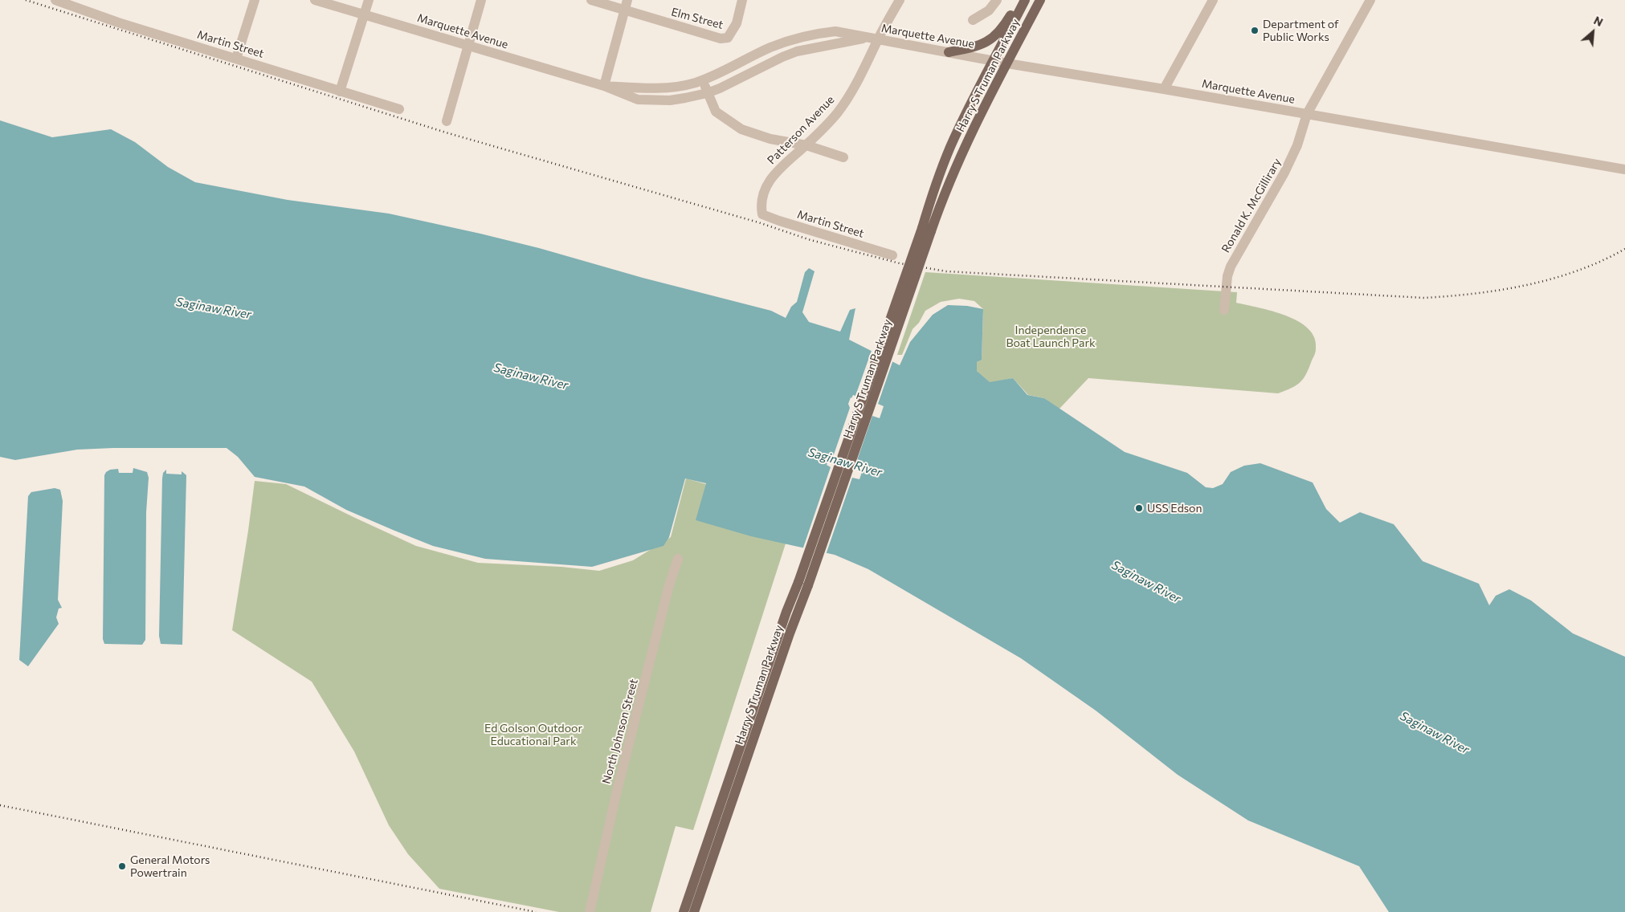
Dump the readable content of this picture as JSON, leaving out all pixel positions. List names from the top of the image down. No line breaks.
{"streets":{"main road":["Harry S Truman Parkway"],"street":["Elm Street","Marquette Avenue","Martin Street","Patterson Avenue","Ronald K. McGillirary","North Johnson Street"]},"crossings":[["Marquette Avenue","Harry S Truman Parkway"],["Marquette Avenue","Patterson Avenue"],["Marquette Avenue","Ronald K. McGillirary"],["Martin Street","Patterson Avenue"]],"water":["Saginaw River"],"parks":["Independence Boat Launch Park","Ed Golson Outdoor Educational Park"],"places":["Department of Public Works","USS Edson","General Motors Powertrain"],"north":"top right"}
